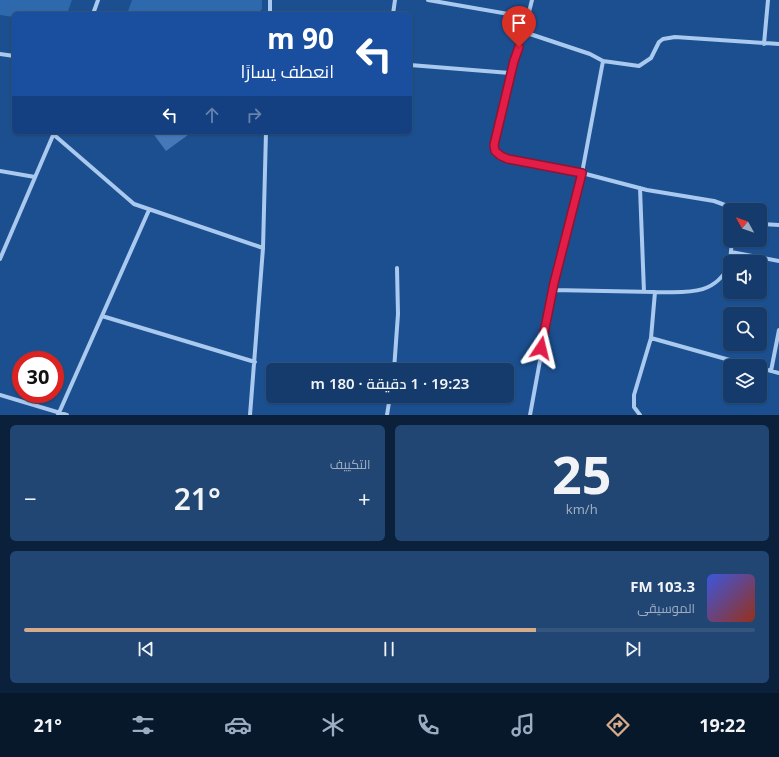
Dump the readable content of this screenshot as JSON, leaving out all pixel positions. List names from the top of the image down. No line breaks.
{"north":"top left","page":{"turn":["90 m","انعطف يسارًا"],"limit":"30","trip":"19:23 · 1 دقيقة · 180 m","tile":[["25","km/h"],"التكييف"],"heat":["−","21°","+"],"song":["103.3 FM","الموسيقى"],"tabs":["19:22","21°"]}}
